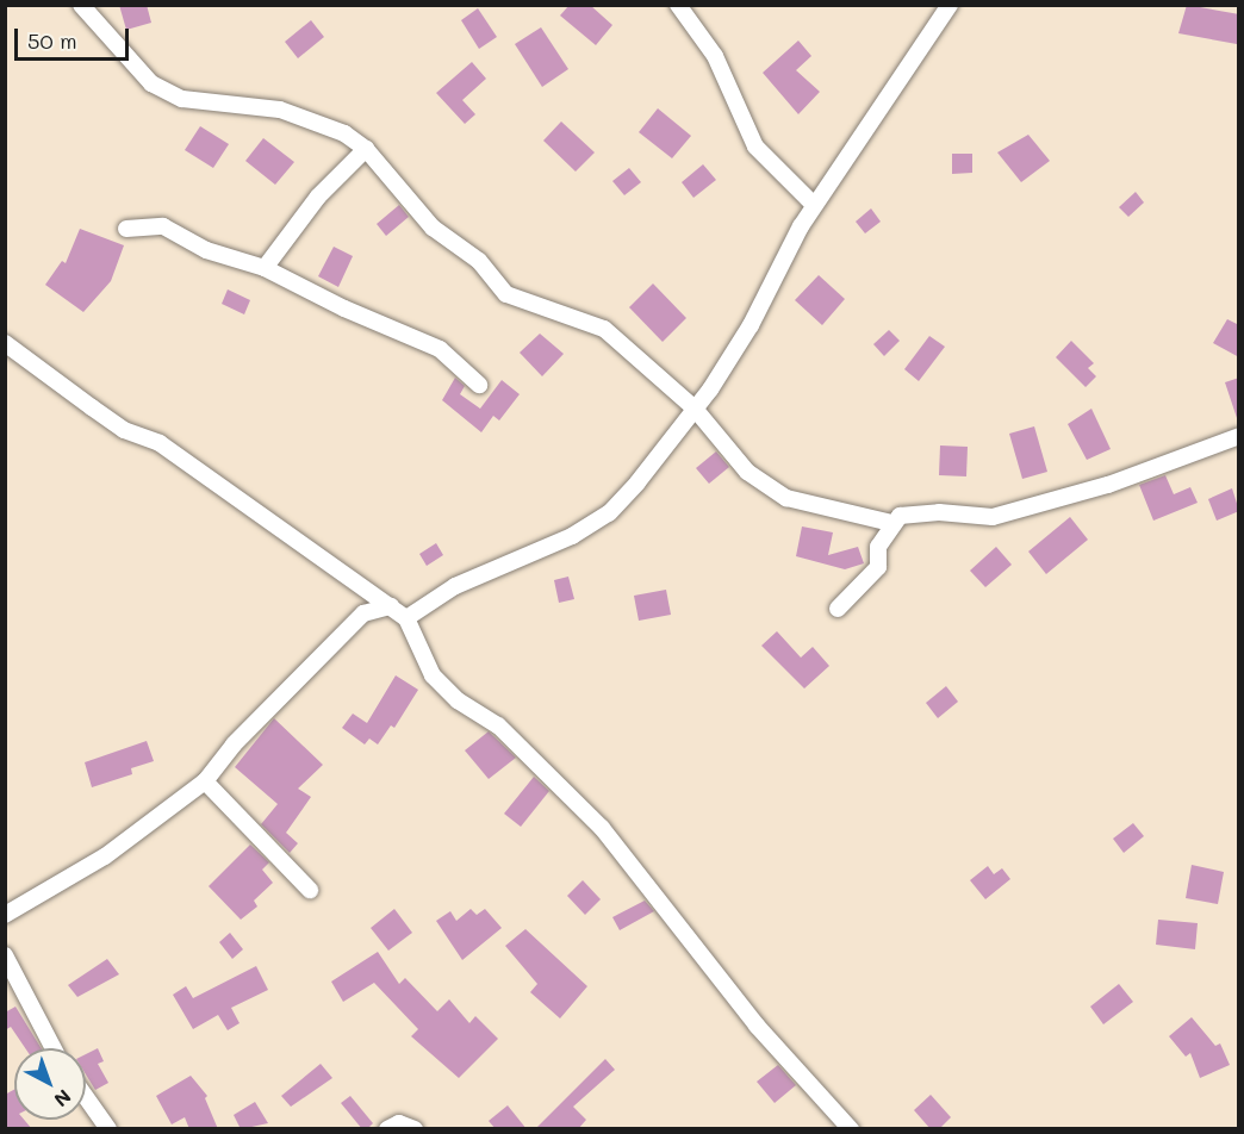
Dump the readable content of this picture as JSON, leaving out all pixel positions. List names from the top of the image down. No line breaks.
{"scale_bar":"50 m","north":"bottom right"}
